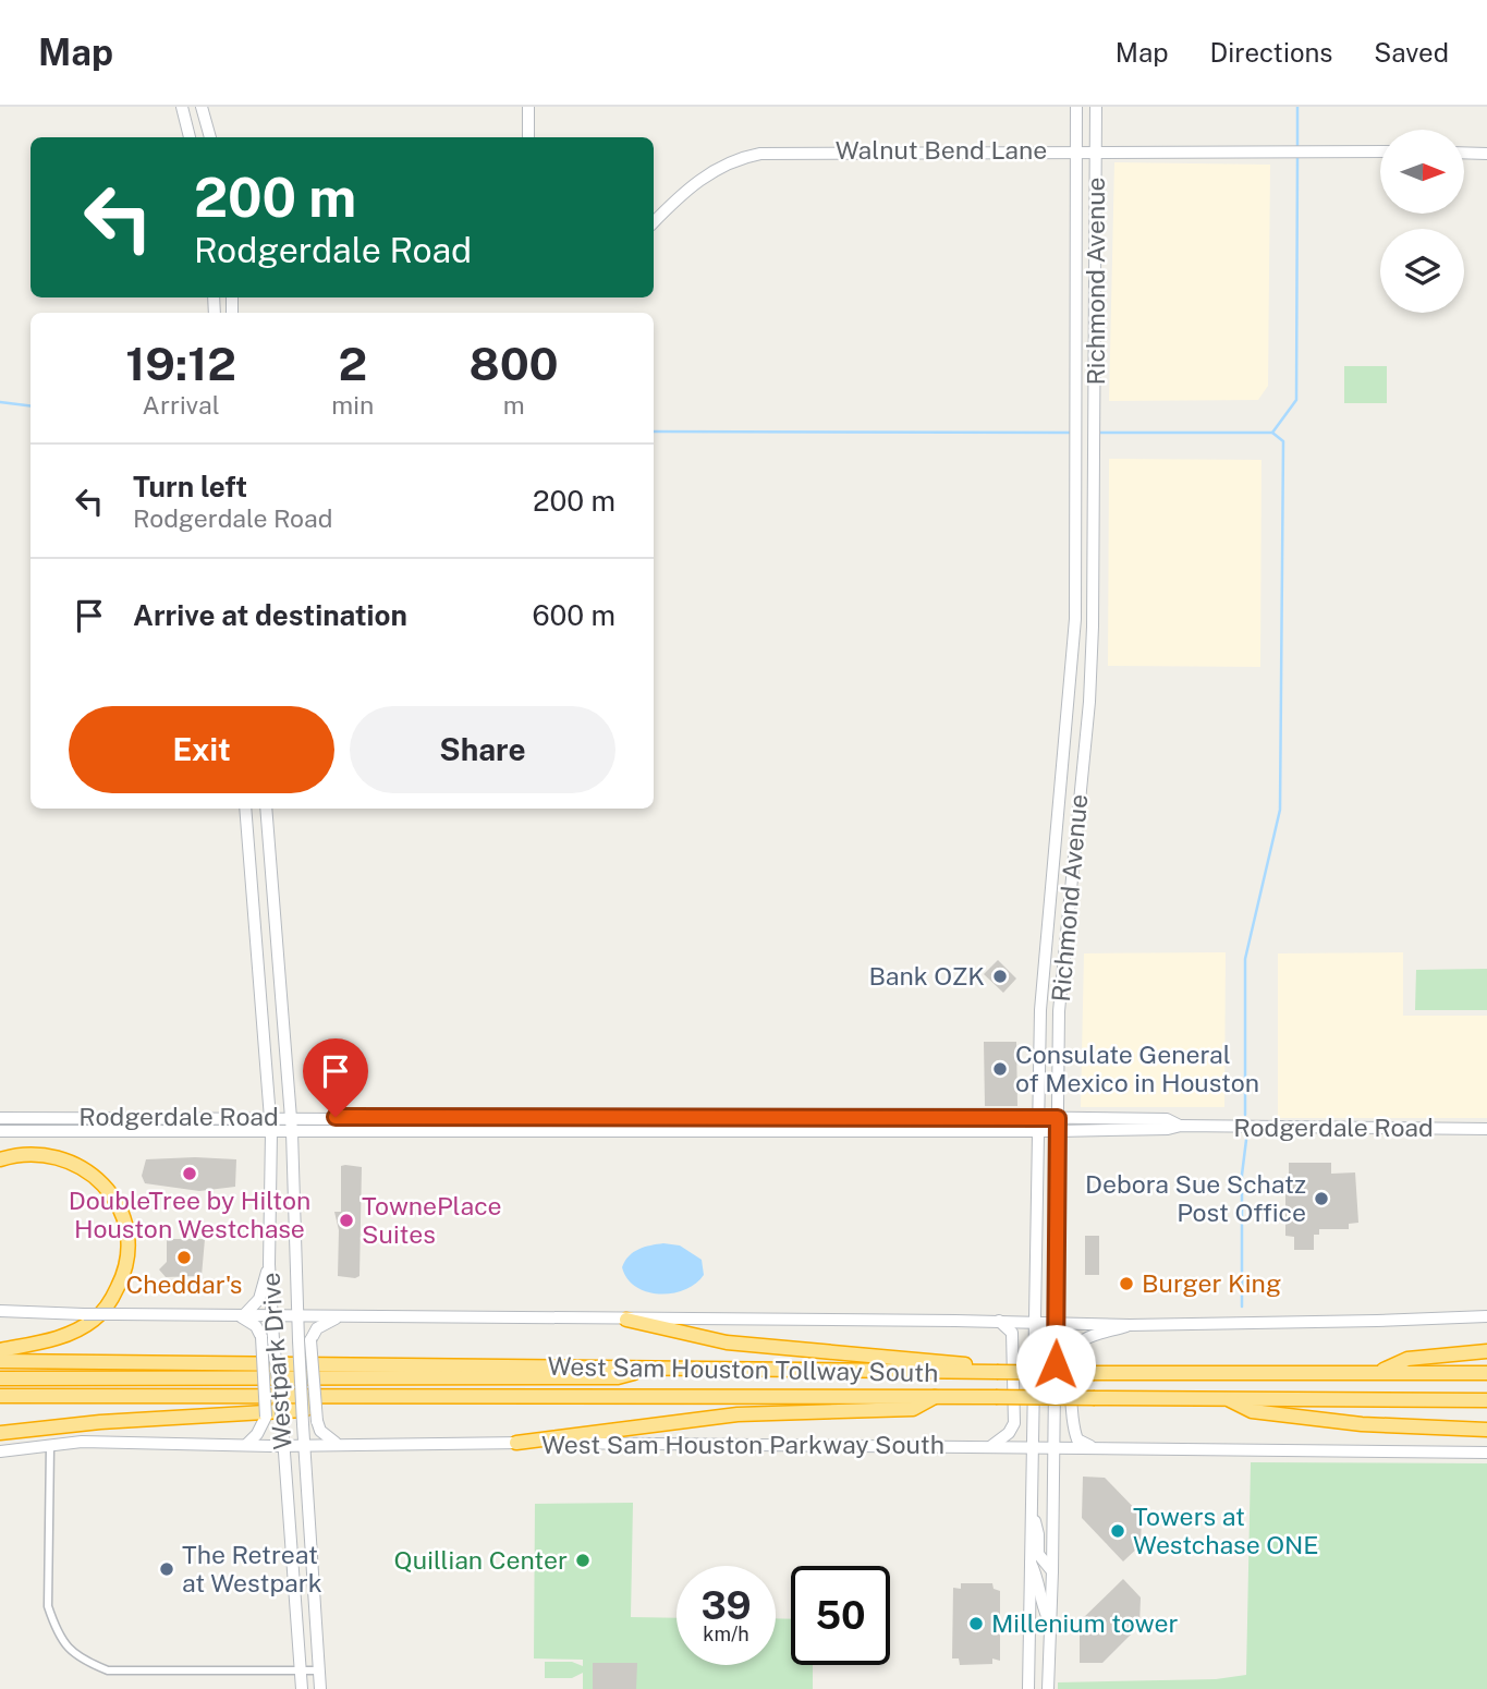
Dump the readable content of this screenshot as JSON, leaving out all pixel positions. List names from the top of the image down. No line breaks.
{"streets":{"highway":["West Sam Houston Tollway South"],"main road":["Walnut Bend Lane","Richmond Avenue","Rodgerdale Road","Westpark Drive","West Sam Houston Parkway South"]},"crossings":[["Walnut Bend Lane","Richmond Avenue"],["Richmond Avenue","Rodgerdale Road"],["Richmond Avenue","West Sam Houston Parkway South"],["Rodgerdale Road","Westpark Drive"],["Westpark Drive","West Sam Houston Parkway South"]],"places":["Bank OZK","Consulate General of Mexico in Houston","DoubleTree by Hilton Houston Westchase","Debora Sue Schatz Post Office","TownePlace Suites","Cheddar's","Burger King","Towers at Westchase ONE","Quillian Center","The Retreat at Westpark","Millenium tower"],"north":"right","page":{"header":"Map","nav":["Map","Directions","Saved"],"turn":["200 m","Rodgerdale Road"],"eta":["19:12","Arrival","2","min","800","m"],"list":[{"name":"Turn left","note":"Rodgerdale Road","value":"200 m"},{"name":"Arrive at destination","value":"600 m"}],"buttons":["Exit","Share"],"speed":"39 km/h","limit":"50"}}
